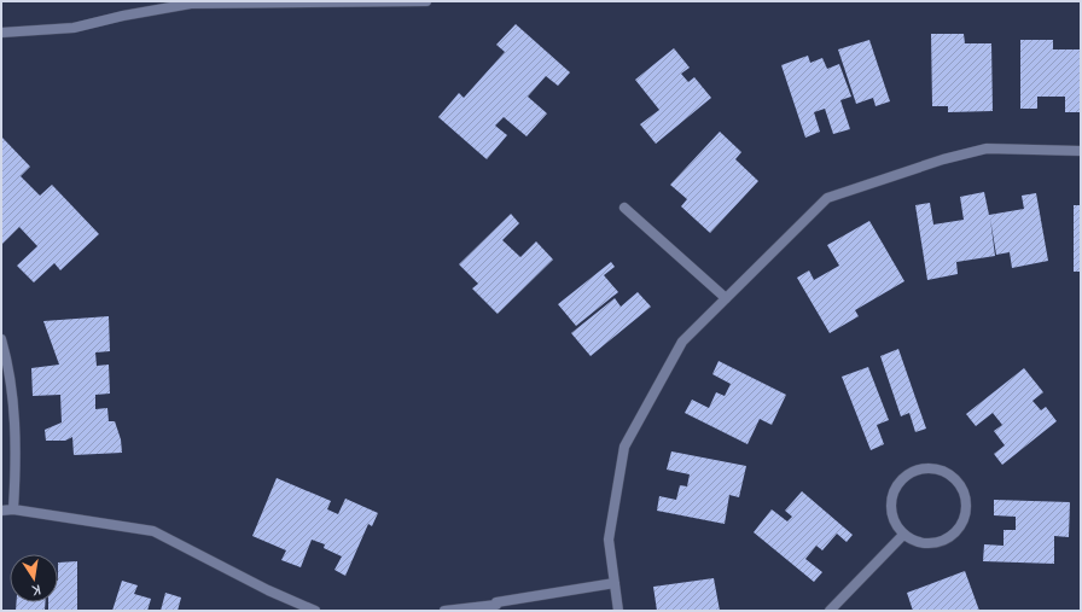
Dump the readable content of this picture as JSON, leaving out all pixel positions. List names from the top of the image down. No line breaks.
{"north":"bottom"}
